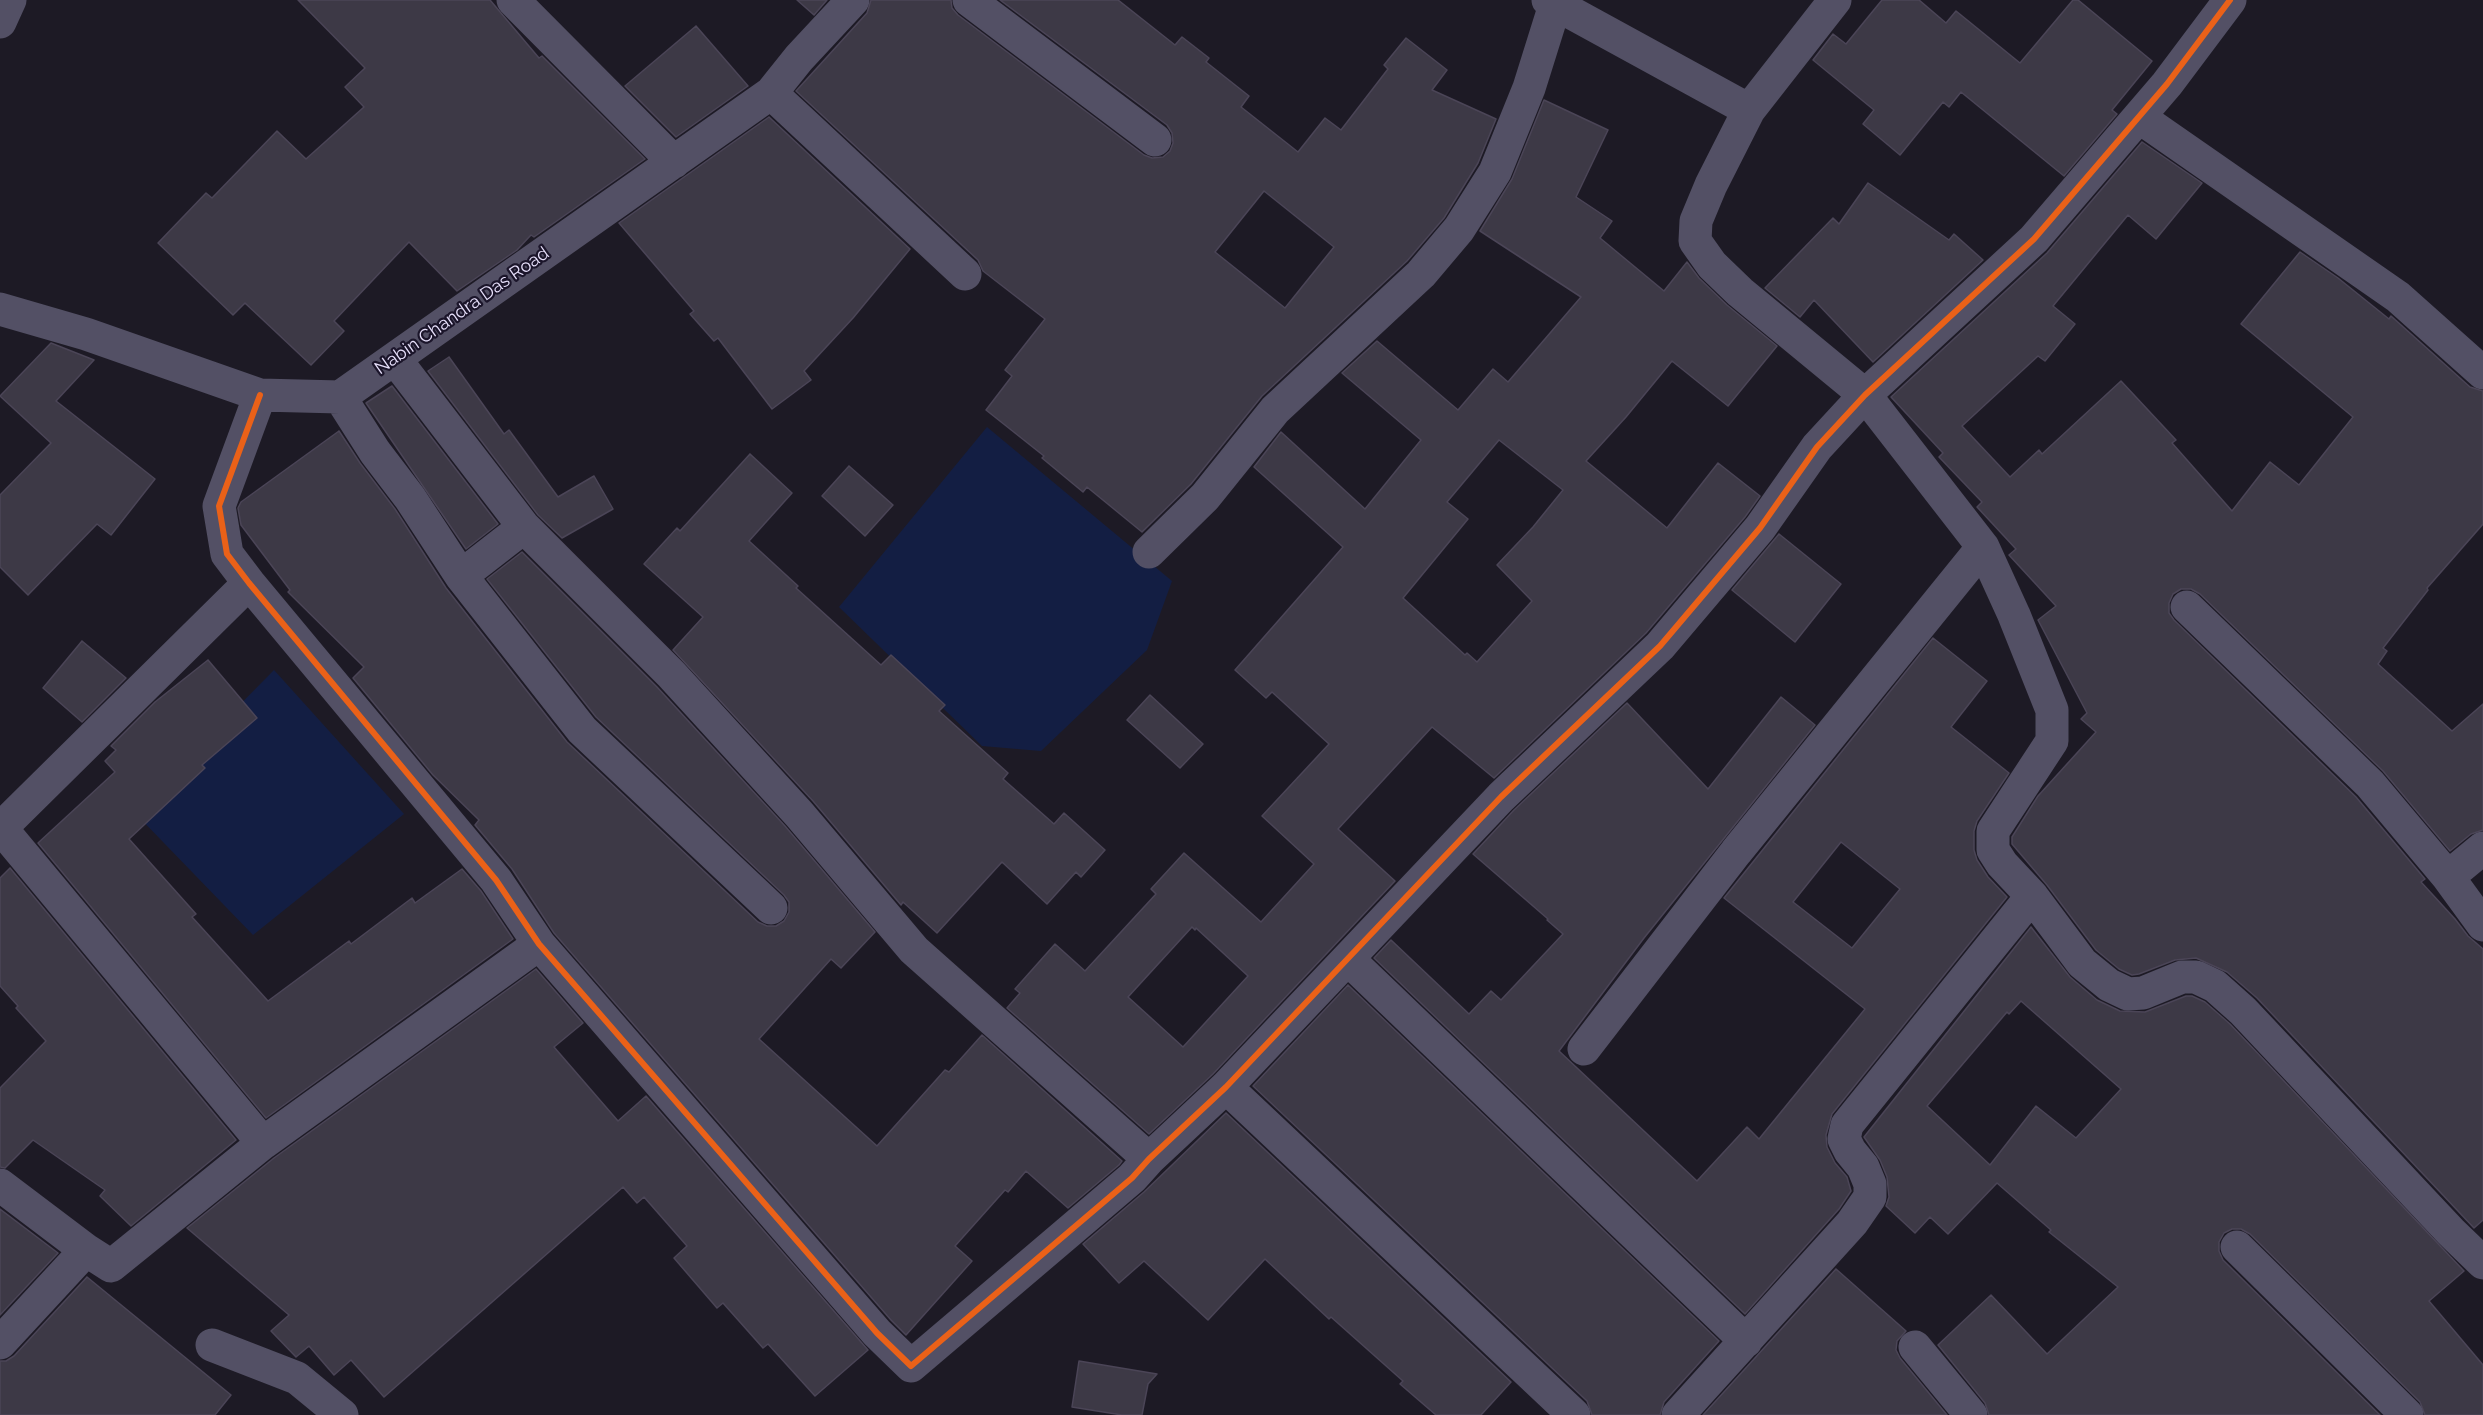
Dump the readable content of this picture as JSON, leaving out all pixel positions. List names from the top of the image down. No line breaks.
{"streets":{"street":["Nabin Chandra Das Road"]}}
